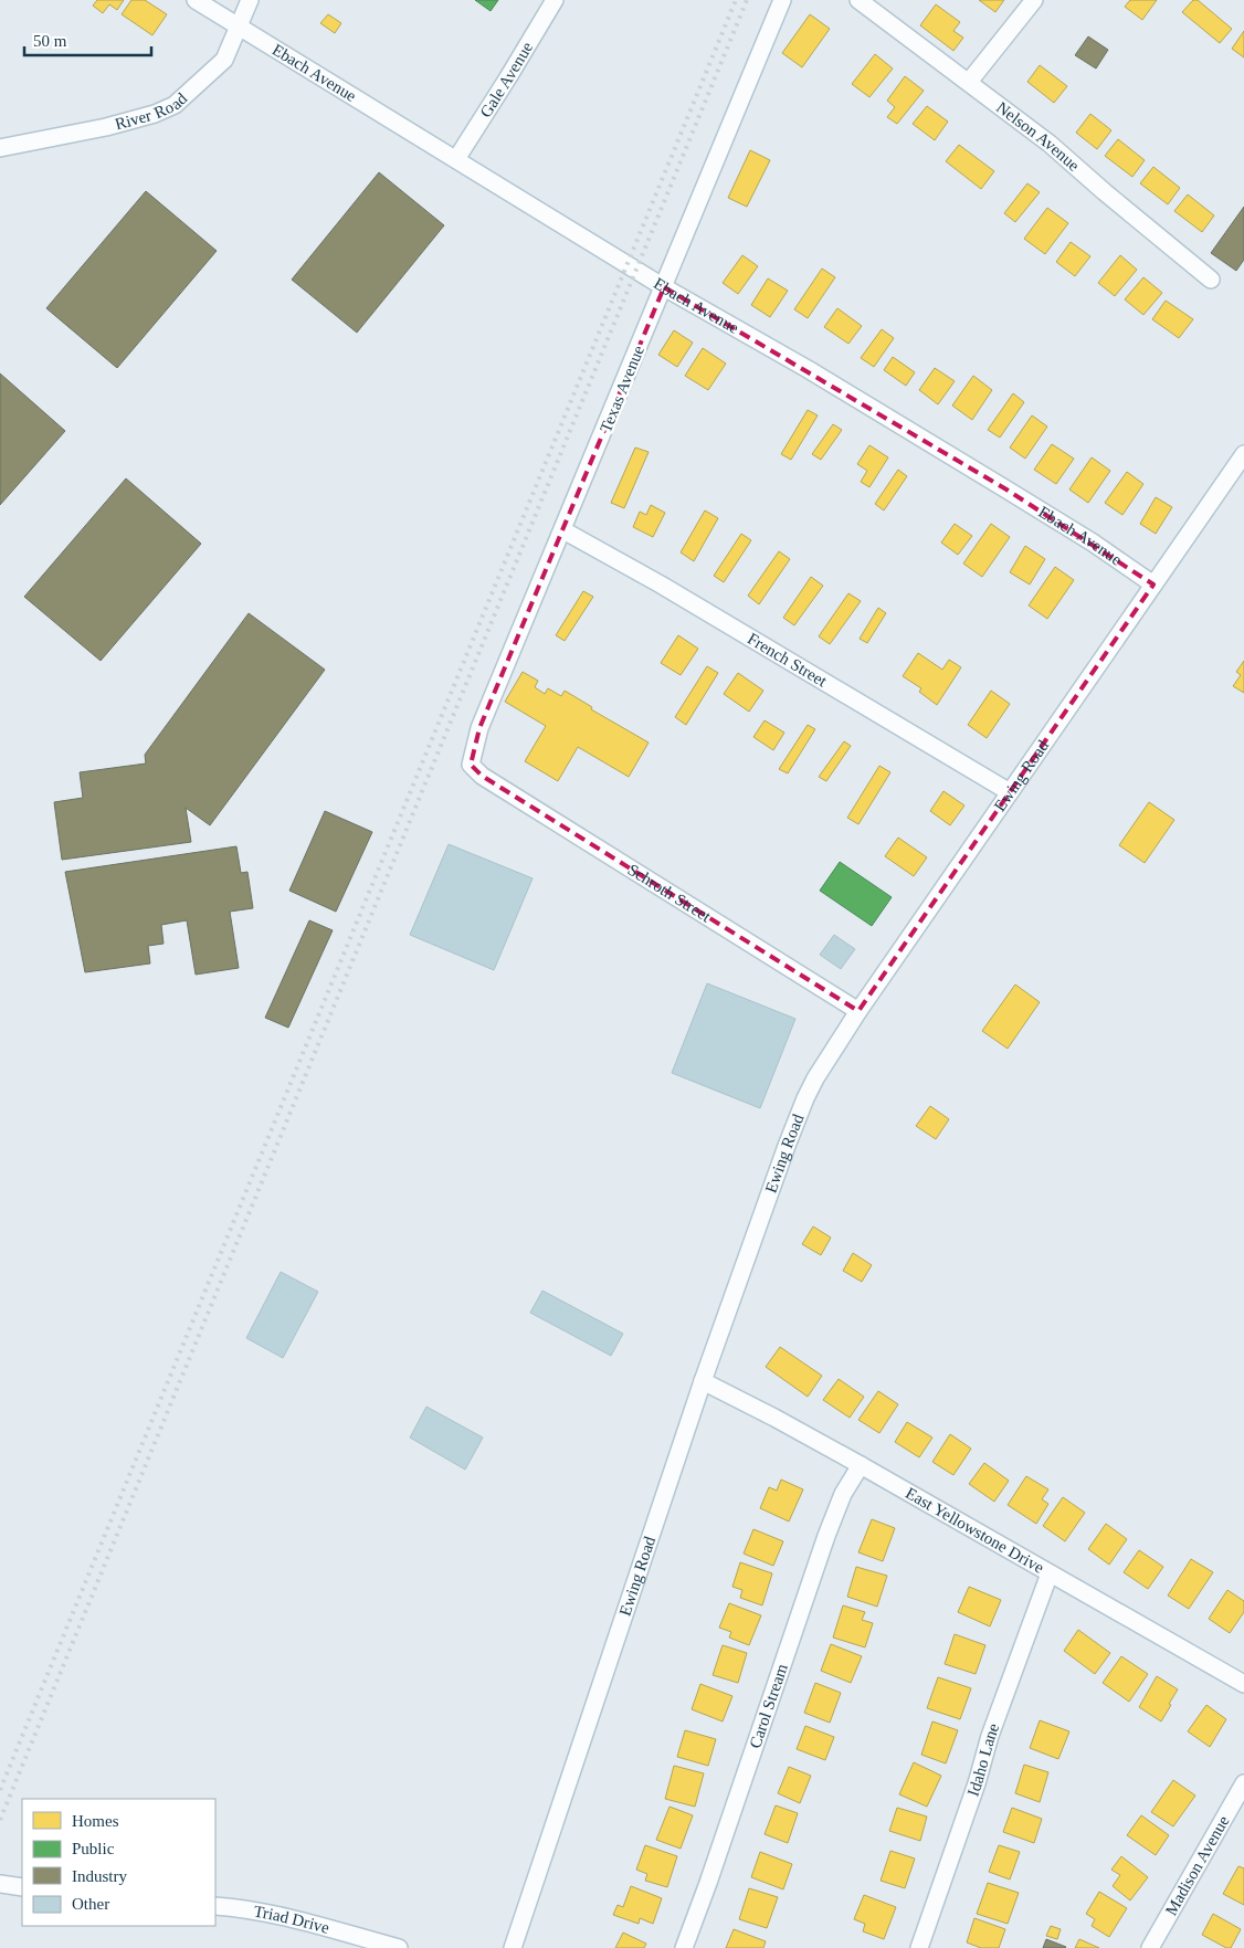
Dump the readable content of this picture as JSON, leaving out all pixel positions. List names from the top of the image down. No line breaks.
{"streets":{"street":["Ebach Avenue","Gale Avenue","River Road","Nelson Avenue","Texas Avenue","French Street","Ewing Road","Schroth Street","East Yellowstone Drive","Carol Stream","Idaho Lane","Madison Avenue","Triad Drive"]},"crossings":[["Ebach Avenue","Gale Avenue"],["Ebach Avenue","River Road"],["Ebach Avenue","Texas Avenue"],["Ebach Avenue","Ewing Road"],["Texas Avenue","French Street"],["Texas Avenue","Schroth Street"],["French Street","Ewing Road"],["Ewing Road","Schroth Street"],["Ewing Road","East Yellowstone Drive"],["East Yellowstone Drive","Carol Stream"],["East Yellowstone Drive","Idaho Lane"]],"legend":["Homes","Public","Industry","Other"],"scale_bar":"50 m"}
